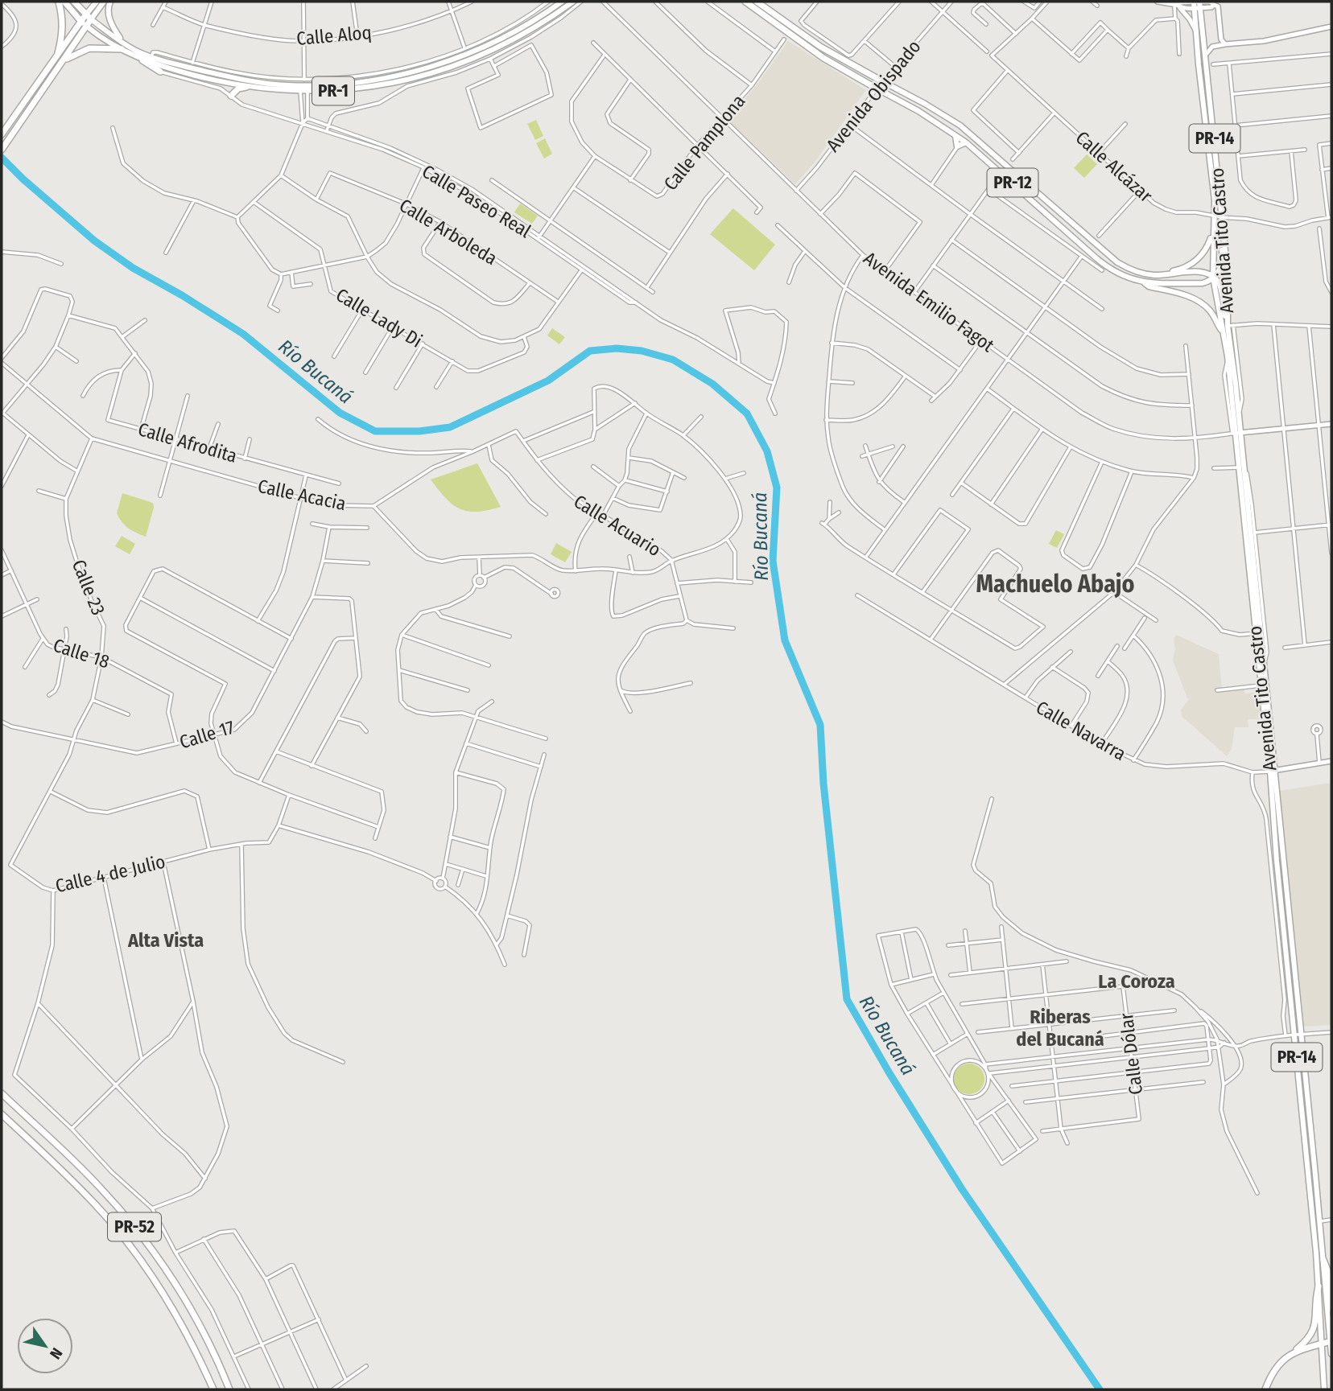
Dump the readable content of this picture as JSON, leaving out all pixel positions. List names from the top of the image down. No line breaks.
{"streets":{"highway":["PR-1","PR-12","PR-52"],"main road":["PR-14","Avenida Tito Castro"],"street":["Calle Aloq","Avenida Obispado","Calle Pamplona","Calle Alcázar","Calle Paseo Real","Calle Arboleda","Avenida Emilio Fagot","Calle Lady Di","Calle Afrodita","Calle Acacia","Calle Acuario","Calle 23","Calle 18","Calle Navarra","Calle 17","Calle 4 de Julio","Calle Dólar"]},"crossings":[["Avenida Obispado","PR-12"],["Avenida Obispado","Avenida Emilio Fagot"],["Calle Pamplona","Avenida Emilio Fagot"],["Calle Alcázar","Avenida Tito Castro"],["PR-12","Avenida Tito Castro"],["Avenida Tito Castro","Avenida Emilio Fagot"],["Avenida Tito Castro","Calle Navarra"],["Calle 23","Calle 18"],["Calle 23","Calle 17"],["Calle 23","Calle 4 de Julio"],["Calle 18","Calle 17"],["Calle 17","Calle 4 de Julio"]],"districts":["Machuelo Abajo","Alta Vista","La Coroza","Riberas del Bucaná"],"water":["Río Bucaná"],"north":"bottom right"}
